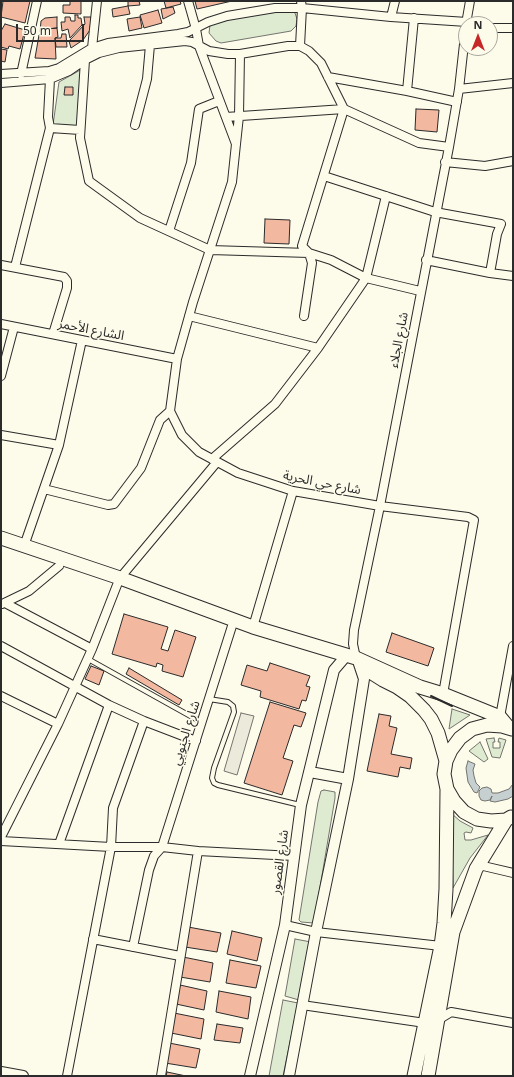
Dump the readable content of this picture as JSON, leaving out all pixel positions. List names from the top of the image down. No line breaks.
{"streets":{"street":["الشارع الأحمر","شارع الجلاء","شارع حي الحرية","شارع الجنوبي","شارع القصور"]},"crossings":[["شارع الجلاء","شارع حي الحرية"],["شارع الجلاء","شارع القصور"]],"scale_bar":"50 m","north":"top"}
